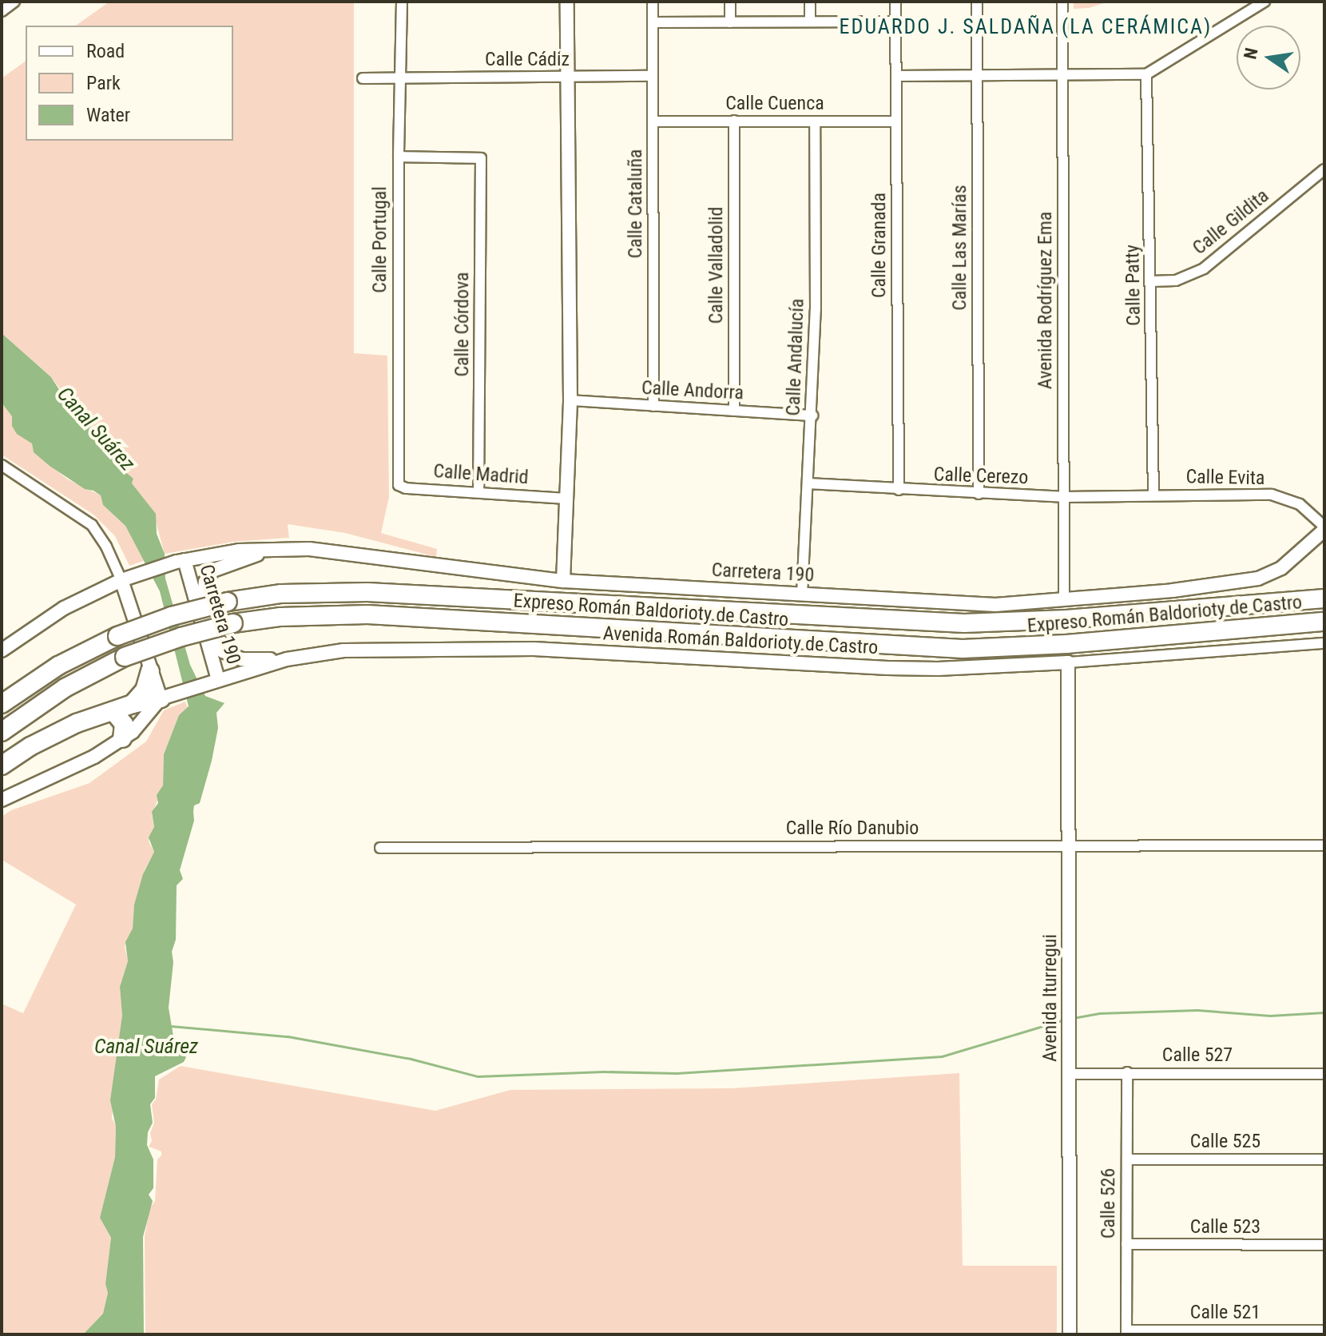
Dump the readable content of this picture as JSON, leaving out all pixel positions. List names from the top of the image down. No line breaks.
{"streets":{"highway":["Expreso Román Baldorioty de Castro"],"street":["Calle Cádiz","Calle Cuenca","Calle Cataluña","Calle Gildita","Calle Portugal","Calle Granada","Calle Las Marías","Calle Valladolid","Calle Patty","Avenida Rodríguez Ema","Calle Córdova","Calle Andalucía","Calle Andorra","Calle Madrid","Calle Cerezo","Calle Evita","Carretera 190","Avenida Román Baldorioty de Castro","Calle Río Danubio","Avenida Iturregui","Calle 527","Calle 525","Calle 526","Calle 523","Calle 521"]},"crossings":[["Calle Cádiz","Calle Cataluña"],["Calle Cádiz","Calle Portugal"],["Calle Cuenca","Calle Cataluña"],["Calle Cuenca","Calle Granada"],["Calle Cuenca","Calle Valladolid"],["Calle Cuenca","Calle Andalucía"],["Calle Cataluña","Calle Andorra"],["Calle Gildita","Calle Patty"],["Calle Portugal","Calle Córdova"],["Calle Portugal","Calle Madrid"],["Calle Granada","Calle Cerezo"],["Calle Las Marías","Calle Cerezo"],["Calle Valladolid","Calle Andorra"],["Calle Patty","Calle Cerezo"],["Calle Patty","Calle Evita"],["Avenida Rodríguez Ema","Calle Cerezo"],["Avenida Rodríguez Ema","Carretera 190"],["Calle Córdova","Calle Madrid"],["Calle Andalucía","Calle Andorra"],["Calle Andalucía","Calle Cerezo"],["Calle Andalucía","Carretera 190"],["Calle Cerezo","Calle Evita"],["Calle Evita","Carretera 190"],["Carretera 190","Avenida Román Baldorioty de Castro"],["Avenida Román Baldorioty de Castro","Avenida Iturregui"],["Calle Río Danubio","Avenida Iturregui"],["Avenida Iturregui","Calle 527"],["Calle 527","Calle 526"],["Calle 525","Calle 526"],["Calle 526","Calle 523"],["Calle 526","Calle 521"]],"districts":["EDUARDO J. SALDAÑA (LA CERÁMICA)"],"water":["Canal Suárez"],"legend":["Road","Park","Water"],"north":"left"}
